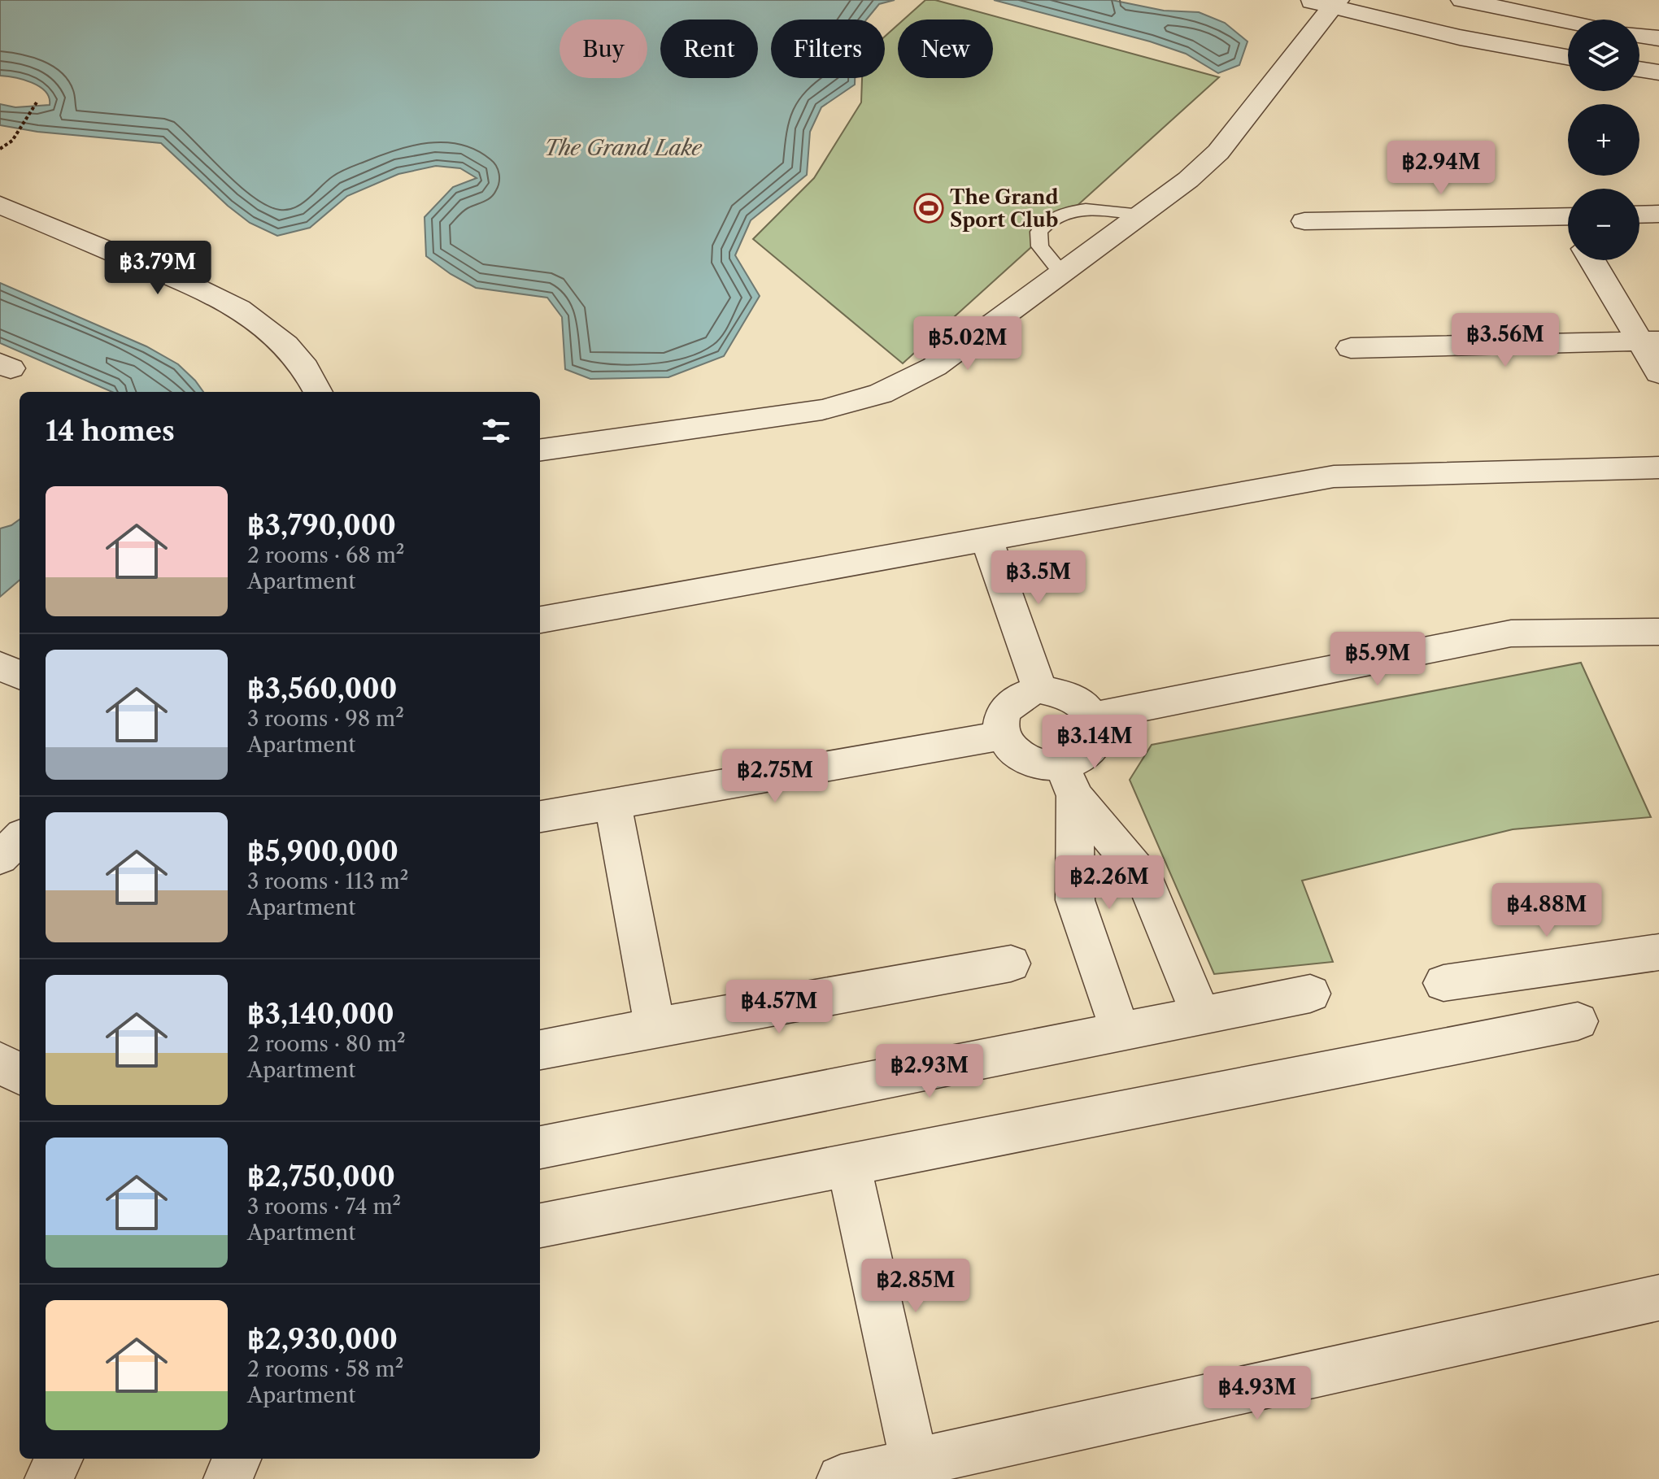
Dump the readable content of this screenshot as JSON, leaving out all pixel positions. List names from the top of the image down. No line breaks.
{"water":["The Grand Lake"],"places":{"sports":["The Grand Sport Club"]},"page":{"map_buttons":["+","−"],"chip":["Buy","Rent","Filters","New"],"price":["฿2.94M","฿3.79M","฿3.56M","฿5.02M","฿3.5M","฿5.9M","฿3.14M","฿2.75M","฿2.26M","฿4.88M","฿4.57M","฿2.93M","฿2.85M","฿4.93M"],"heading":"14 homes","list":[{"name":"฿3,790,000","note":"2 rooms · 68 m² · Apartment"},{"name":"฿3,560,000","note":"3 rooms · 98 m² · Apartment"},{"name":"฿5,900,000","note":"3 rooms · 113 m² · Apartment"},{"name":"฿3,140,000","note":"2 rooms · 80 m² · Apartment"},{"name":"฿2,750,000","note":"3 rooms · 74 m² · Apartment"},{"name":"฿2,930,000","note":"2 rooms · 58 m² · Apartment"}]}}
